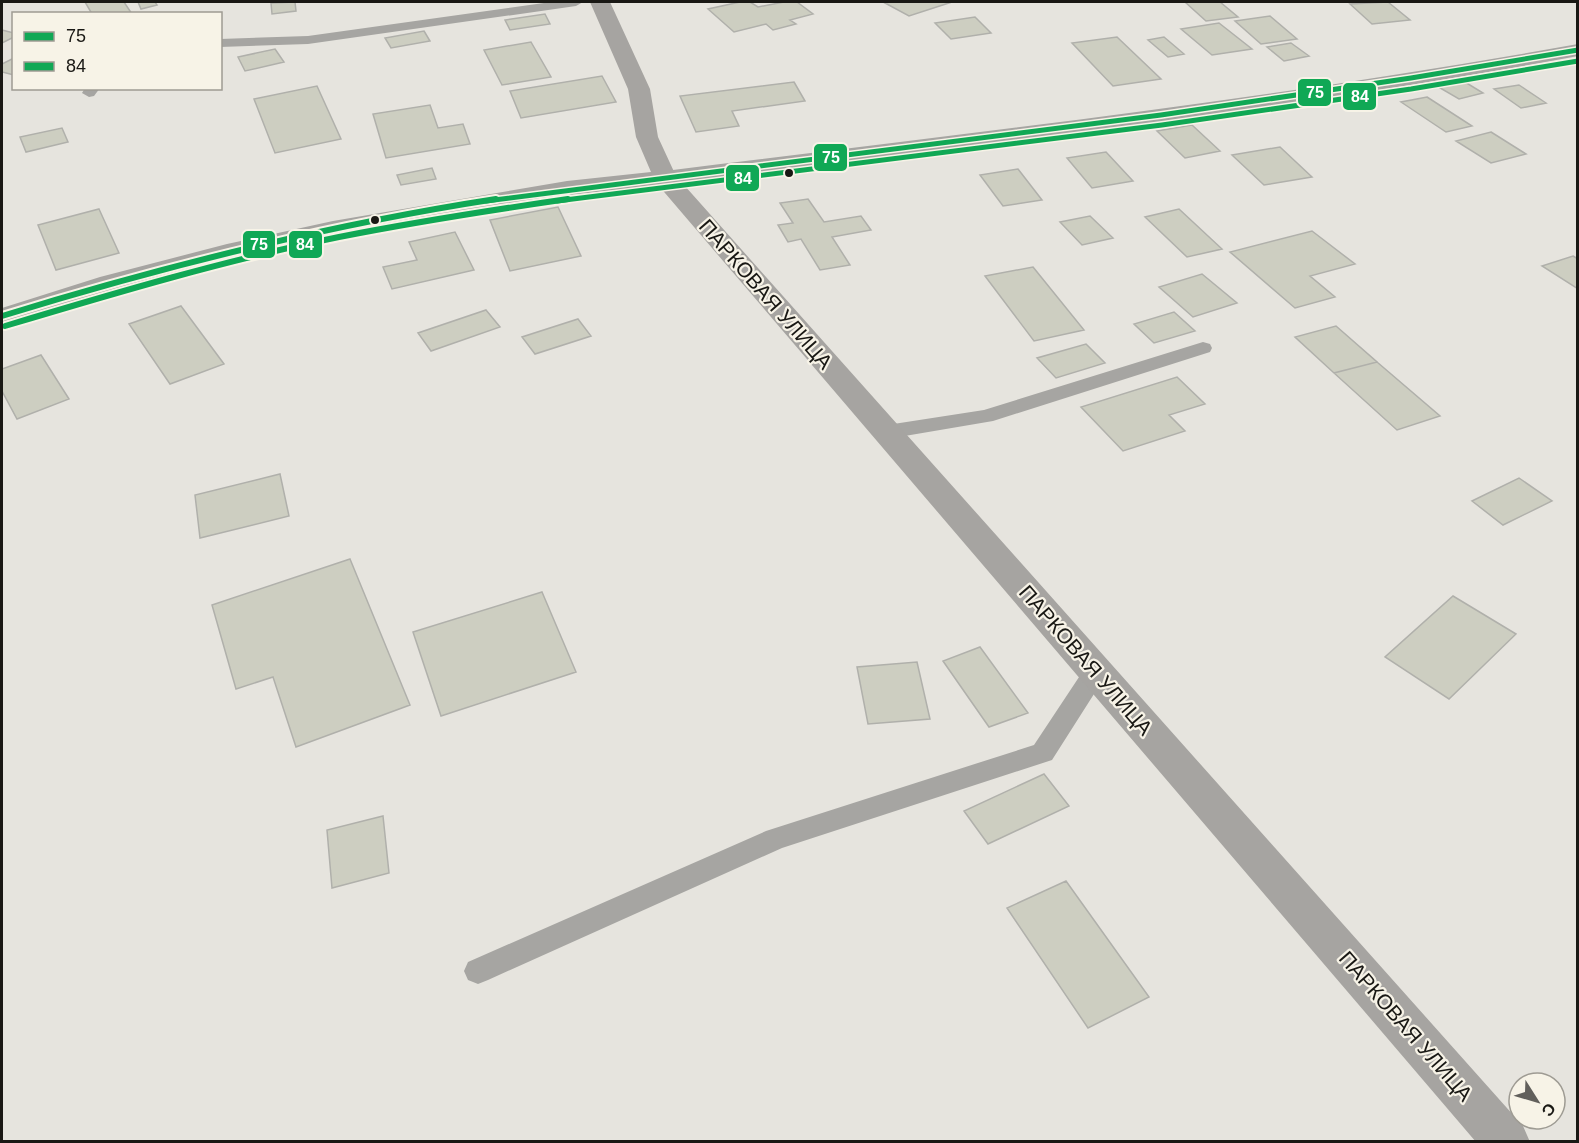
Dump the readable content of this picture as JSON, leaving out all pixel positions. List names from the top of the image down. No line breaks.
{"streets":{"main road":["ПАРКОВАЯ УЛИЦА"]},"lines":["transit line 75","transit line 84"],"legend":["75","84"],"north":"bottom right"}
